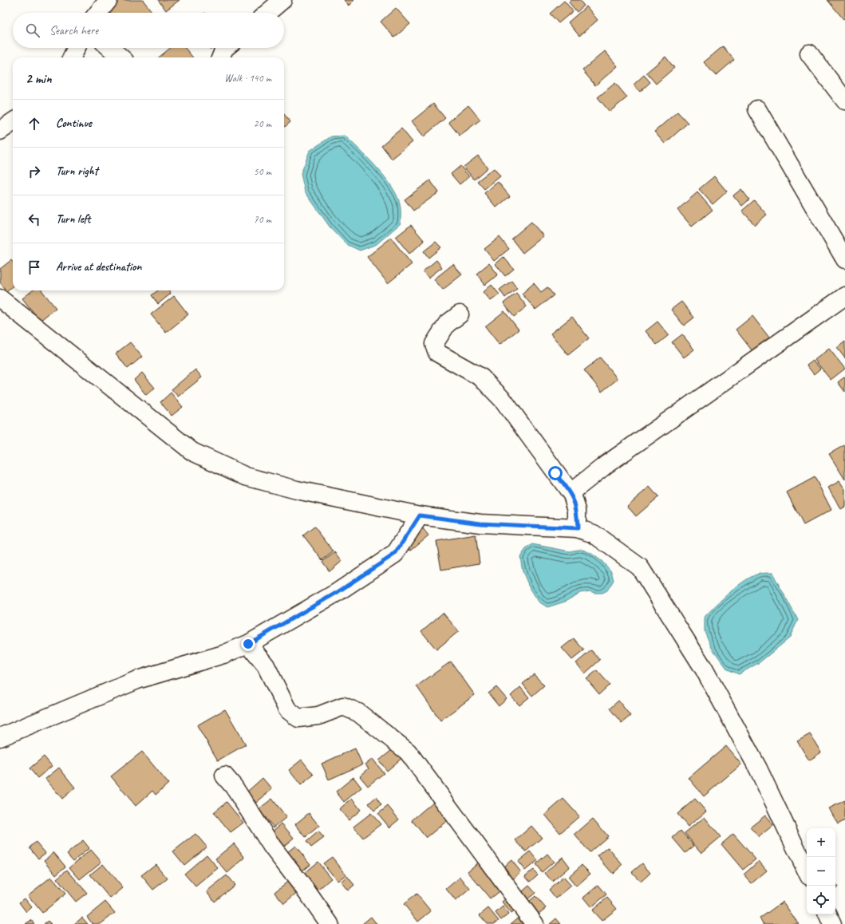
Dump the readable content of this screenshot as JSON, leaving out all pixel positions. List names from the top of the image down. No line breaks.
{"page":{"search":"Search here","heading":["2 min","Walk · 140 m"],"list":[["Continue","20 m"],["Turn right","50 m"],["Turn left","70 m"],"Arrive at destination"],"map_buttons":["+","−"]}}
